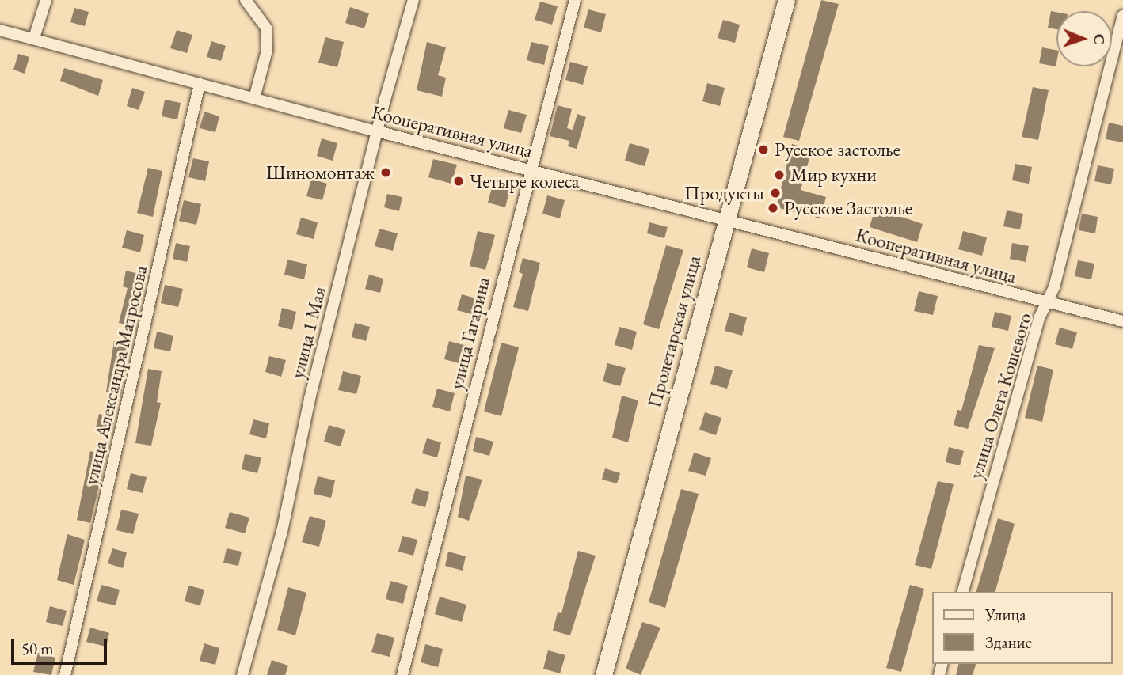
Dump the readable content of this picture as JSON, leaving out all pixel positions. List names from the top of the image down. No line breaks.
{"streets":{"main road":["Пролетарская улица"],"street":["Кооперативная улица","улица 1 Мая","улица Гагарина","улица Александра Матросова","улица Олега Кошевого"]},"crossings":[["Кооперативная улица","Пролетарская улица"],["Кооперативная улица","улица 1 Мая"],["Кооперативная улица","улица Гагарина"],["Кооперативная улица","улица Александра Матросова"],["Кооперативная улица","улица Олега Кошевого"]],"places":["Русское застолье","Шиномонтаж","Мир кухни","Четыре колеса","Продукты","Русское Застолье"],"legend":["Улица","Здание"],"scale_bar":"50 m","north":"right"}
